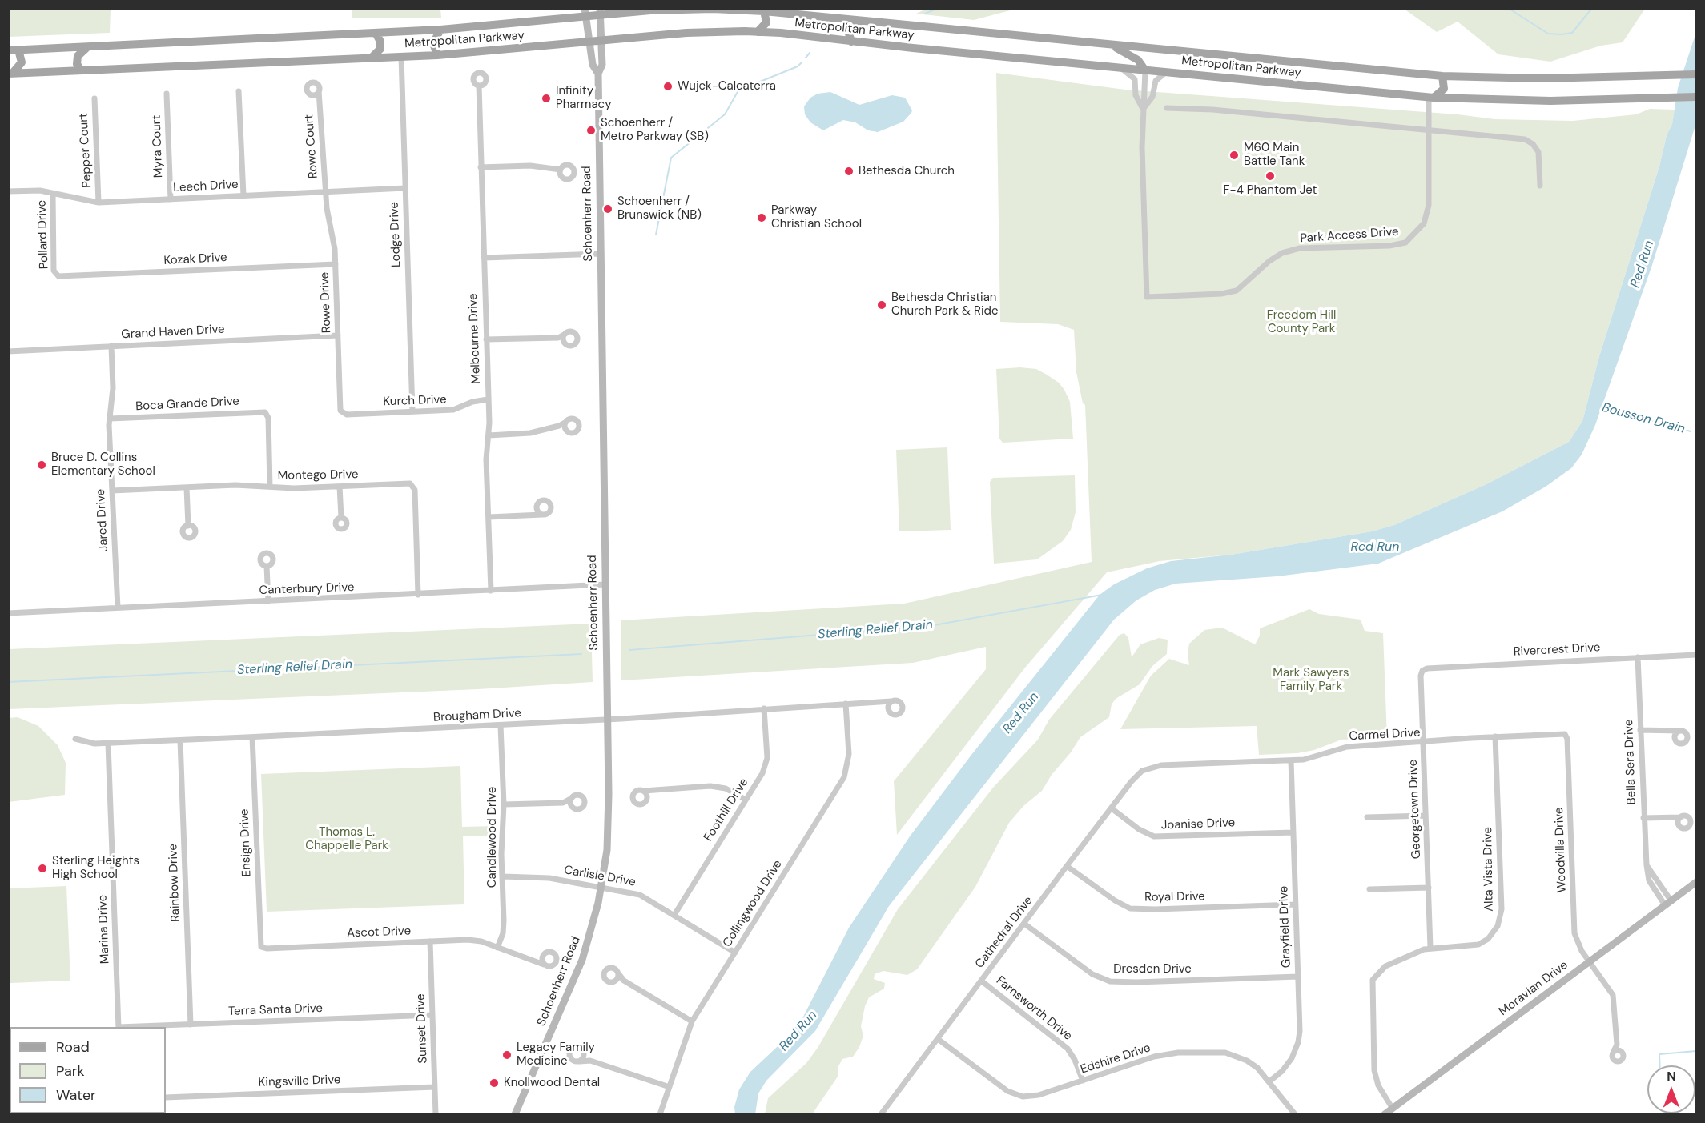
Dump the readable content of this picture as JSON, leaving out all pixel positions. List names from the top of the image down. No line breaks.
{"streets":{"main road":["Metropolitan Parkway","Schoenherr Road","Moravian Drive"],"street":["Myra Court","Rowe Court","Pepper Court","Leech Drive","Pollard Drive","Lodge Drive","Park Access Drive","Kozak Drive","Rowe Drive","Grand Haven Drive","Melbourne Drive","Kurch Drive","Boca Grande Drive","Montego Drive","Jared Drive","Canterbury Drive","Rivercrest Drive","Brougham Drive","Carmel Drive","Bella Sera Drive","Georgetown Drive","Foothill Drive","Joanise Drive","Candlewood Drive","Ensign Drive","Woodvilla Drive","Alta Vista Drive","Carlisle Drive","Rainbow Drive","Royal Drive","Collingwood Drive","Grayfield Drive","Marina Drive","Ascot Drive","Cathedral Drive","Dresden Drive","Farnsworth Drive","Terra Santa Drive","Sunset Drive","Edshire Drive","Kingsville Drive"]},"crossings":[["Metropolitan Parkway","Schoenherr Road"],["Metropolitan Parkway","Lodge Drive"],["Metropolitan Parkway","Park Access Drive"],["Myra Court","Leech Drive"],["Rowe Court","Leech Drive"],["Rowe Court","Rowe Drive"],["Pepper Court","Leech Drive"],["Leech Drive","Pollard Drive"],["Leech Drive","Lodge Drive"],["Leech Drive","Rowe Drive"],["Schoenherr Road","Canterbury Drive"],["Schoenherr Road","Brougham Drive"],["Schoenherr Road","Carlisle Drive"],["Pollard Drive","Kozak Drive"],["Lodge Drive","Kurch Drive"],["Kozak Drive","Rowe Drive"],["Rowe Drive","Grand Haven Drive"],["Rowe Drive","Kurch Drive"],["Grand Haven Drive","Jared Drive"],["Melbourne Drive","Kurch Drive"],["Melbourne Drive","Canterbury Drive"],["Boca Grande Drive","Montego Drive"],["Boca Grande Drive","Jared Drive"],["Montego Drive","Jared Drive"],["Montego Drive","Canterbury Drive"],["Jared Drive","Canterbury Drive"],["Rivercrest Drive","Bella Sera Drive"],["Rivercrest Drive","Georgetown Drive"],["Brougham Drive","Foothill Drive"],["Brougham Drive","Candlewood Drive"],["Brougham Drive","Ensign Drive"],["Brougham Drive","Rainbow Drive"],["Brougham Drive","Collingwood Drive"],["Brougham Drive","Marina Drive"],["Carmel Drive","Georgetown Drive"],["Carmel Drive","Woodvilla Drive"],["Carmel Drive","Alta Vista Drive"],["Carmel Drive","Grayfield Drive"],["Carmel Drive","Cathedral Drive"],["Bella Sera Drive","Moravian Drive"],["Georgetown Drive","Alta Vista Drive"],["Foothill Drive","Carlisle Drive"],["Joanise Drive","Grayfield Drive"],["Joanise Drive","Cathedral Drive"],["Candlewood Drive","Carlisle Drive"],["Candlewood Drive","Ascot Drive"],["Ensign Drive","Ascot Drive"],["Woodvilla Drive","Moravian Drive"],["Alta Vista Drive","Moravian Drive"],["Carlisle Drive","Collingwood Drive"],["Rainbow Drive","Terra Santa Drive"],["Royal Drive","Grayfield Drive"],["Royal Drive","Cathedral Drive"],["Grayfield Drive","Dresden Drive"],["Grayfield Drive","Edshire Drive"],["Ascot Drive","Sunset Drive"],["Cathedral Drive","Dresden Drive"],["Cathedral Drive","Farnsworth Drive"],["Cathedral Drive","Edshire Drive"],["Farnsworth Drive","Edshire Drive"],["Terra Santa Drive","Sunset Drive"],["Sunset Drive","Kingsville Drive"]],"water":["Red Run","Bousson Drain","Sterling Relief Drain"],"parks":["Freedom Hill County Park","Mark Sawyers Family Park","Thomas L. Chappelle Park"],"places":["Wujek-Calcaterra","Infinity Pharmacy","Schoenherr / Metro Parkway (SB)","M60 Main Battle Tank","Bethesda Church","F-4 Phantom Jet","Schoenherr / Brunswick (NB)","Parkway Christian School","Bethesda Christian Church Park & Ride","Bruce D. Collins Elementary School","Sterling Heights High School","Legacy Family Medicine","Knollwood Dental"],"legend":["Road","Park","Water"],"north":"top"}
